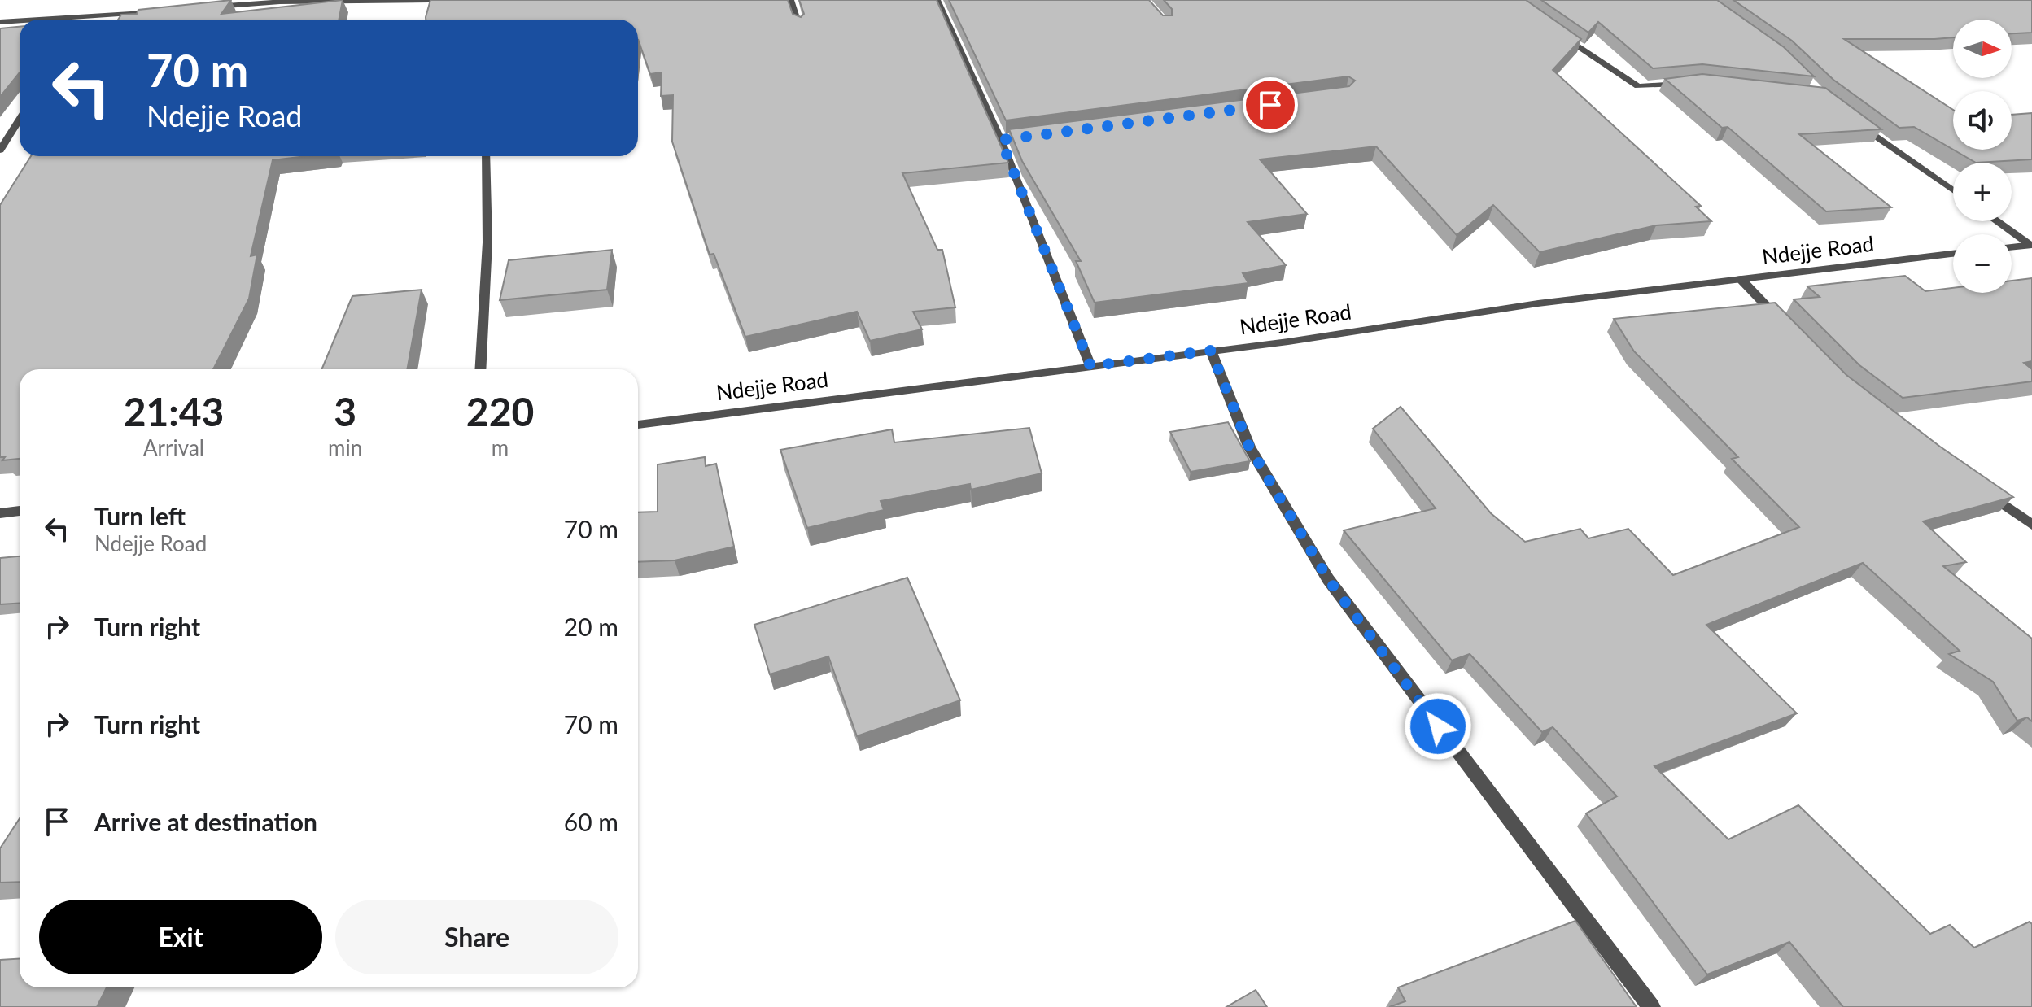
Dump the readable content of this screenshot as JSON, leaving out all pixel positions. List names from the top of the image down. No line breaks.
{"streets":{"street":["Ndejje Road"]},"north":"right","page":{"map_buttons":["+","−"],"turn":["70 m","Ndejje Road"],"eta":["21:43","Arrival","3","min","220","m"],"list":[{"name":"Turn left","note":"Ndejje Road","value":"70 m"},{"name":"Turn right","value":"20 m"},{"name":"Turn right","value":"70 m"},{"name":"Arrive at destination","value":"60 m"}],"buttons":["Exit","Share"]}}
